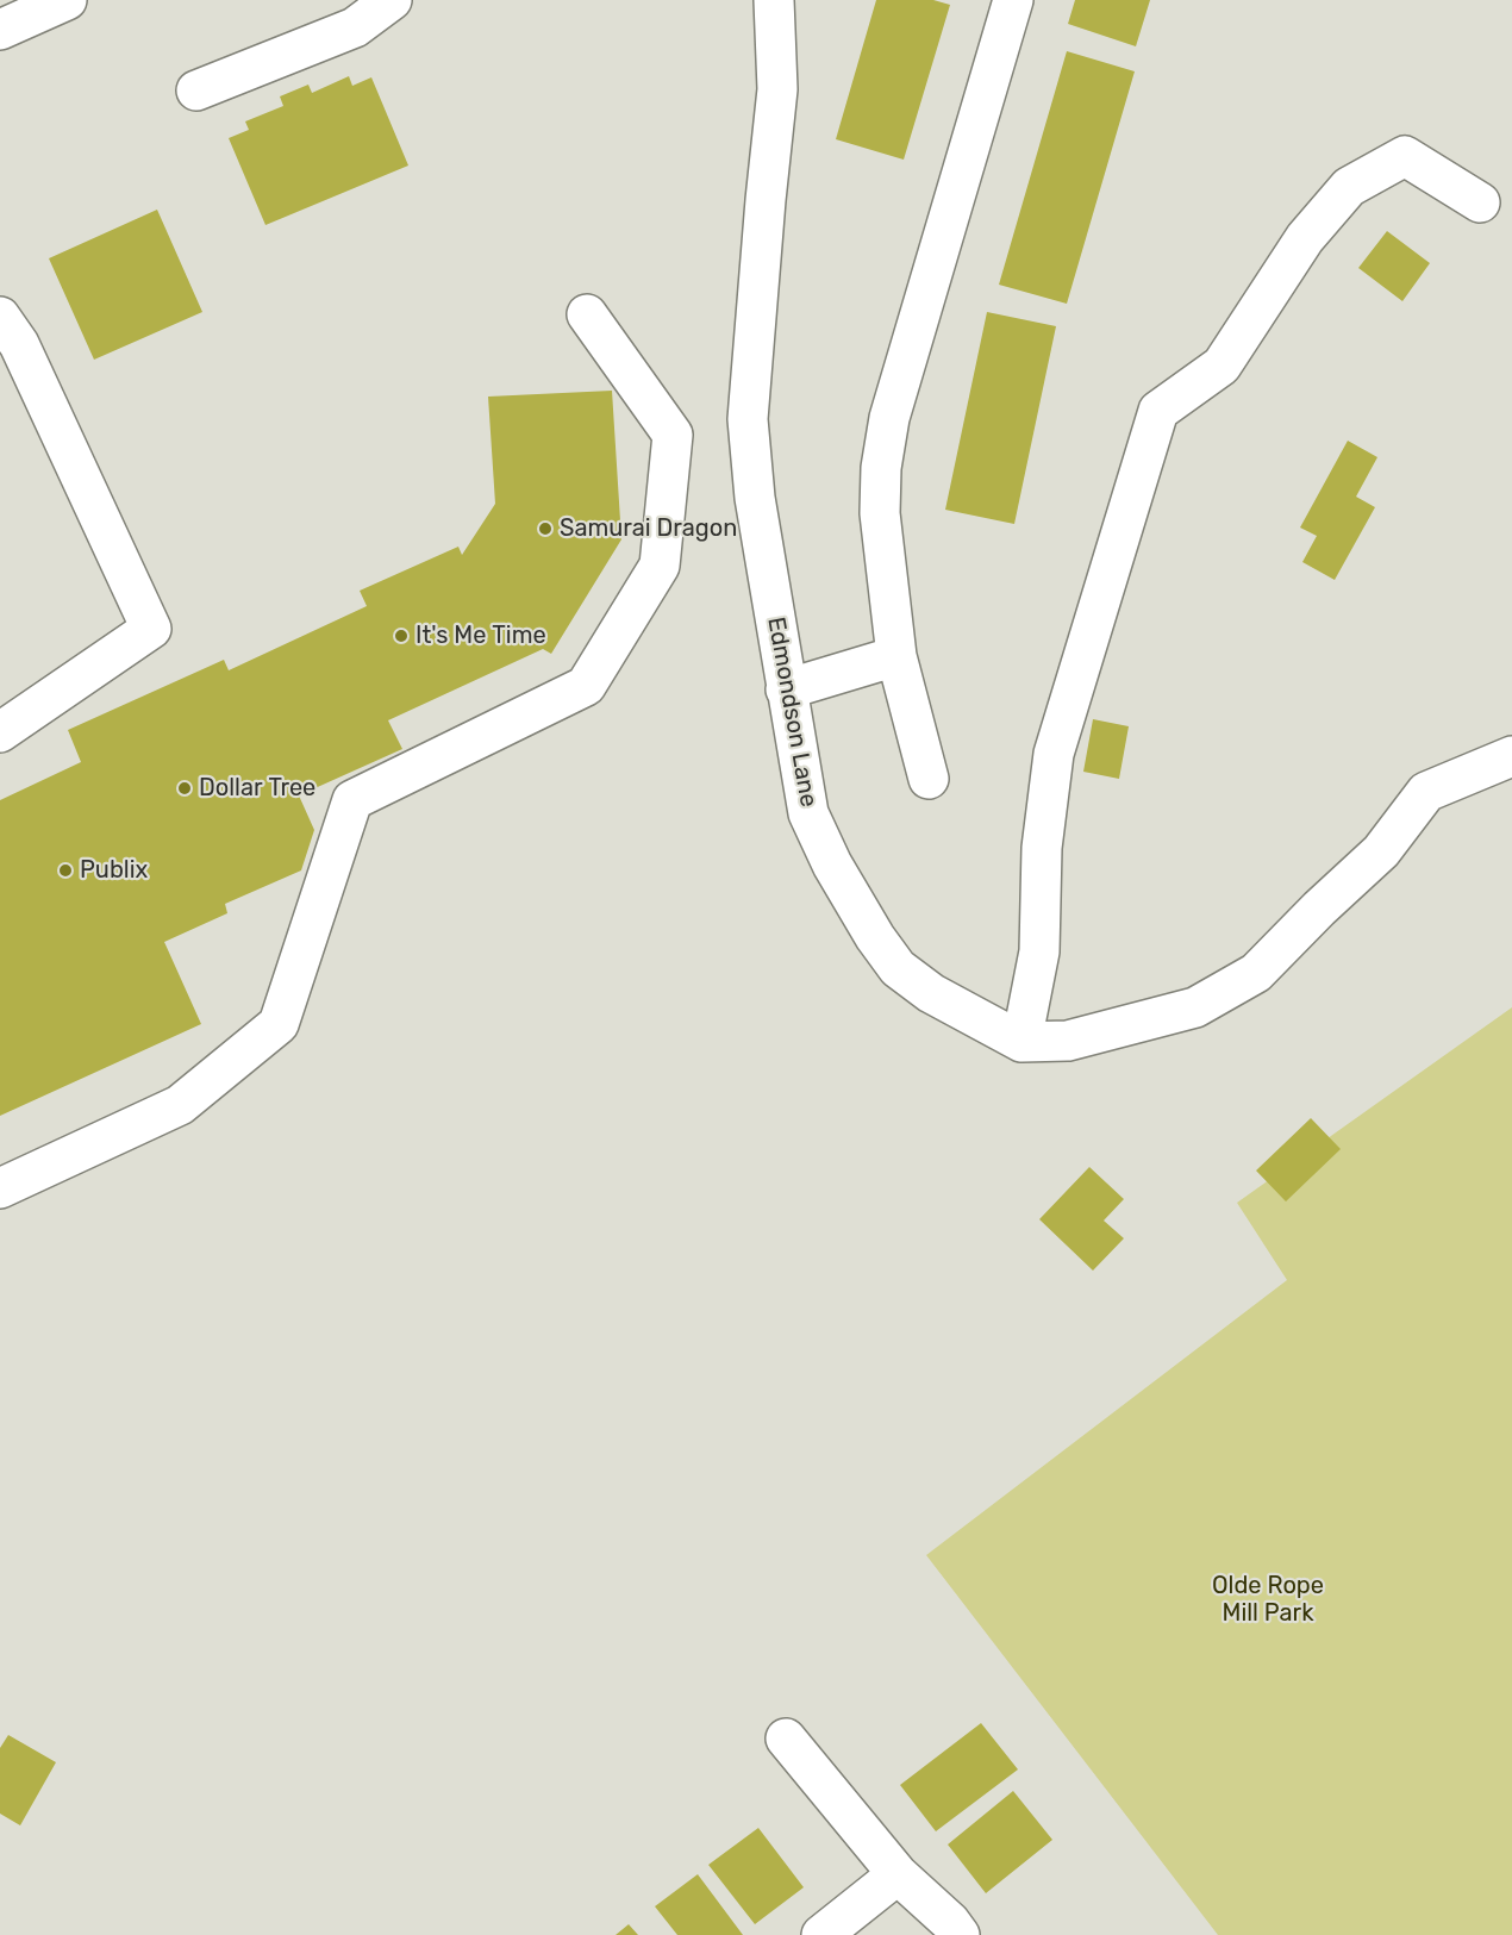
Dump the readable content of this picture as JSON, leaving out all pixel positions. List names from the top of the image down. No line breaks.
{"streets":{"street":["Edmondson Lane"]},"parks":["Olde Rope Mill Park"],"places":["Samurai Dragon","It's Me Time","Dollar Tree","Publix"]}
